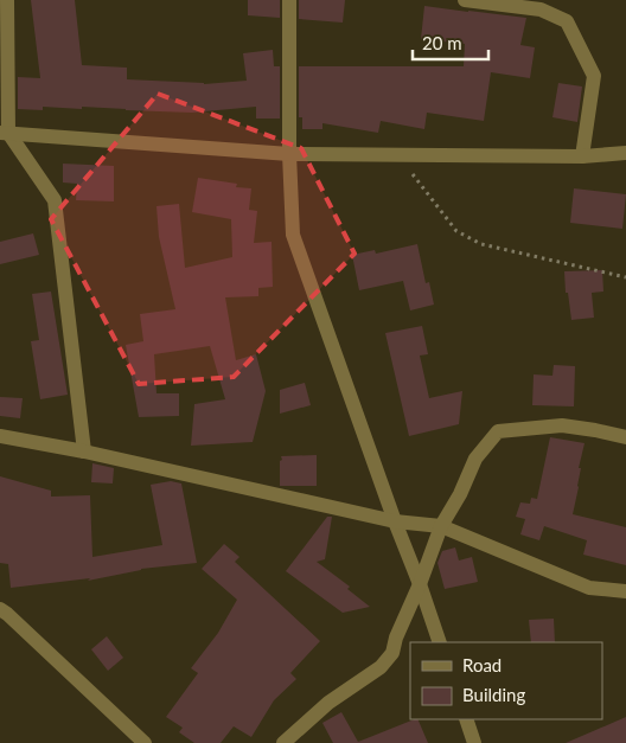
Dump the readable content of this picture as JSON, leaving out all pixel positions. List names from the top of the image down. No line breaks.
{"legend":["Road","Building"],"scale_bar":"20 m"}
